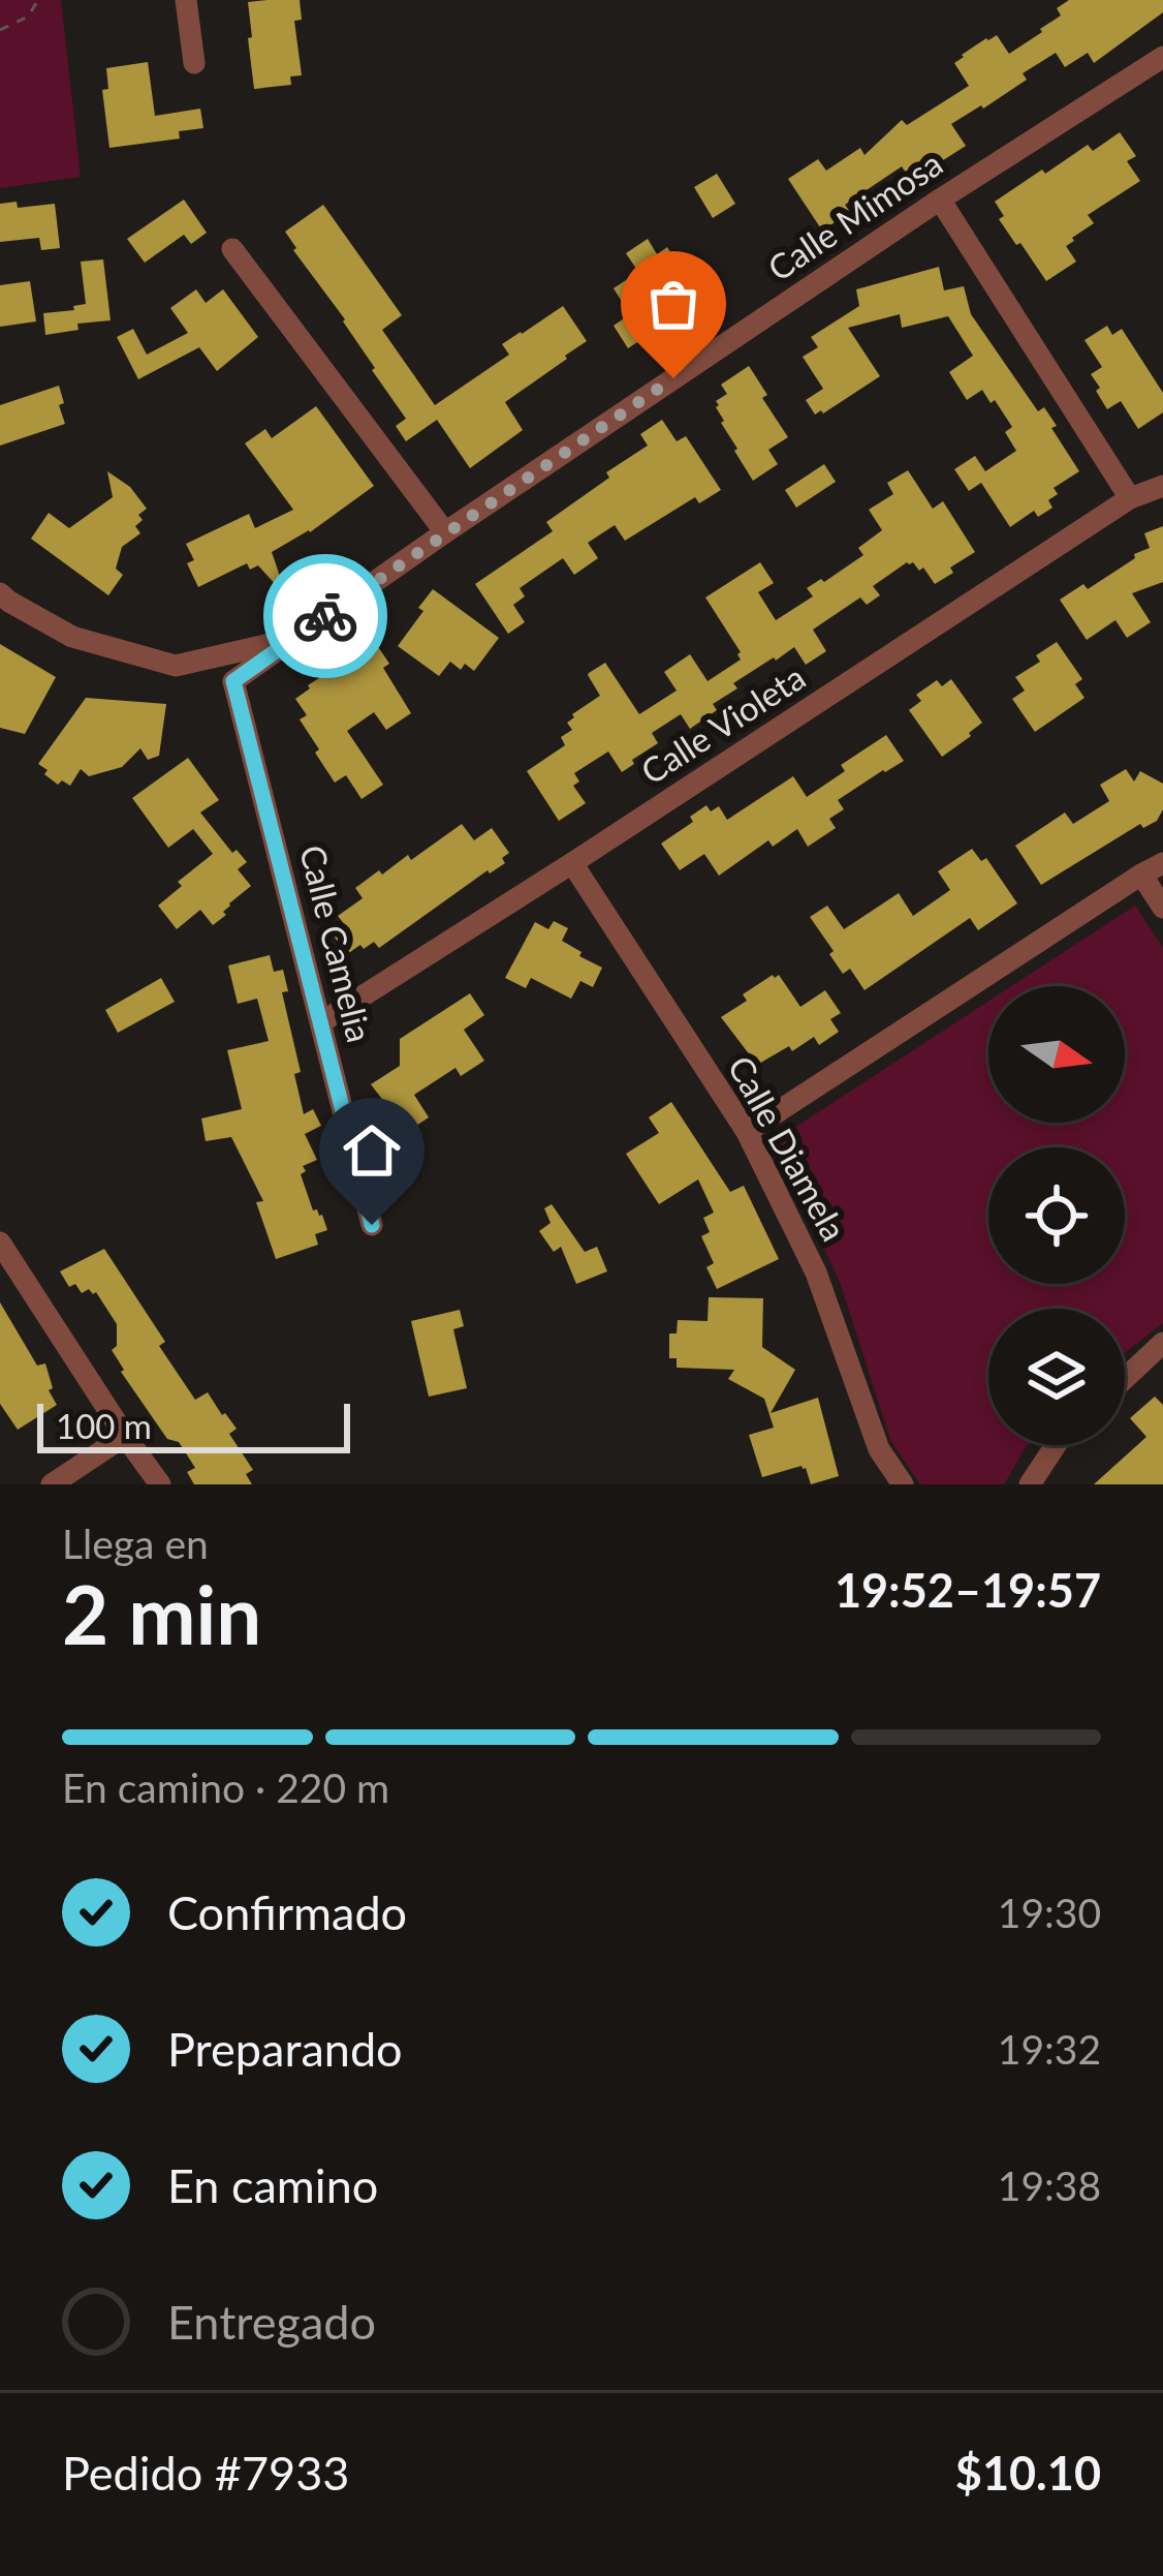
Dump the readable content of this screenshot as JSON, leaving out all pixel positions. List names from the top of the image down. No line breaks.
{"streets":{"street":["Calle Mimosa","Calle Violeta","Calle Camelia","Calle Diamela"]},"crossings":[["Calle Violeta","Calle Camelia"],["Calle Violeta","Calle Diamela"]],"scale_bar":"100 m","north":"right","page":{"scale":"100 m","heading":["2 min","Llega en","19:52–19:57"],"panel":["Pedido #7933","$10.10"],"bar":"En camino · 220 m","list":[["Confirmado","19:30"],["Preparando","19:32"],["En camino","19:38"],"Entregado"]}}
